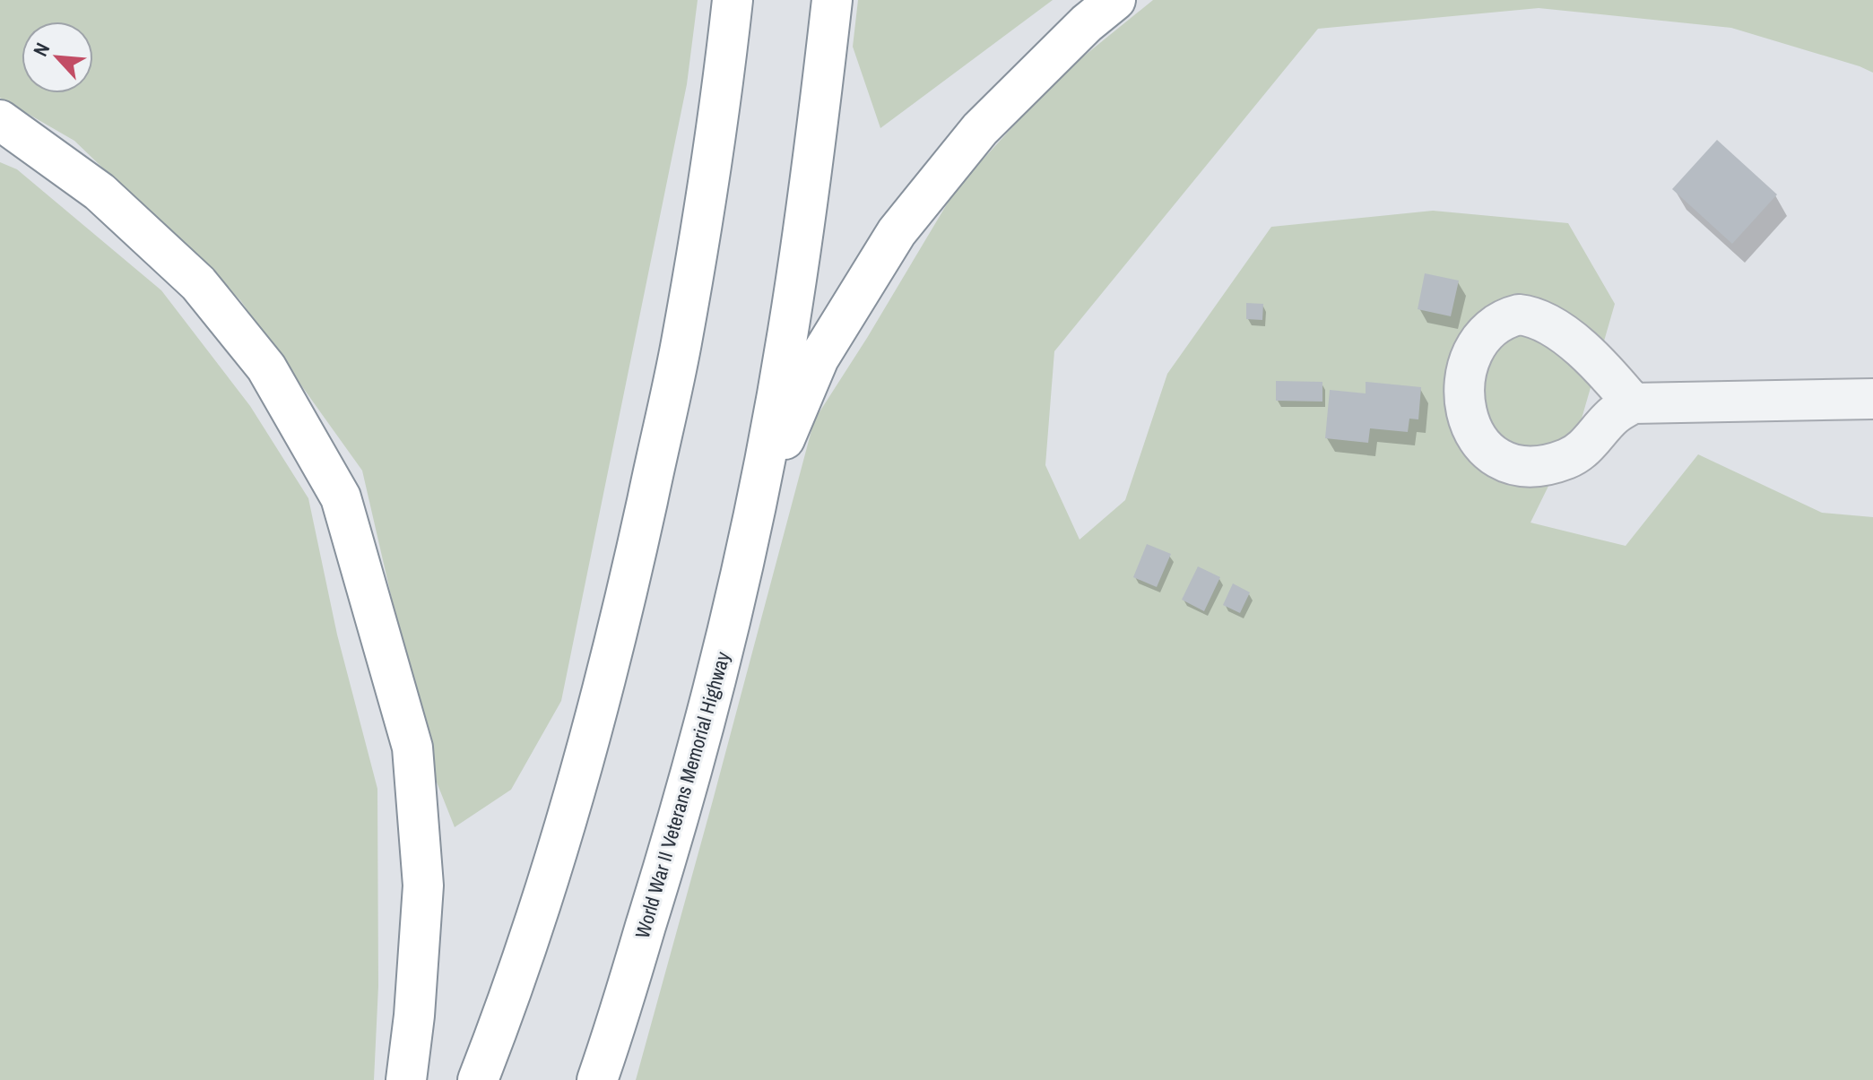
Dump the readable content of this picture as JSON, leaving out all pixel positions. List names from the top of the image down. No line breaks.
{"streets":{"highway":["World War II Veterans Memorial Highway"]},"north":"top left"}
